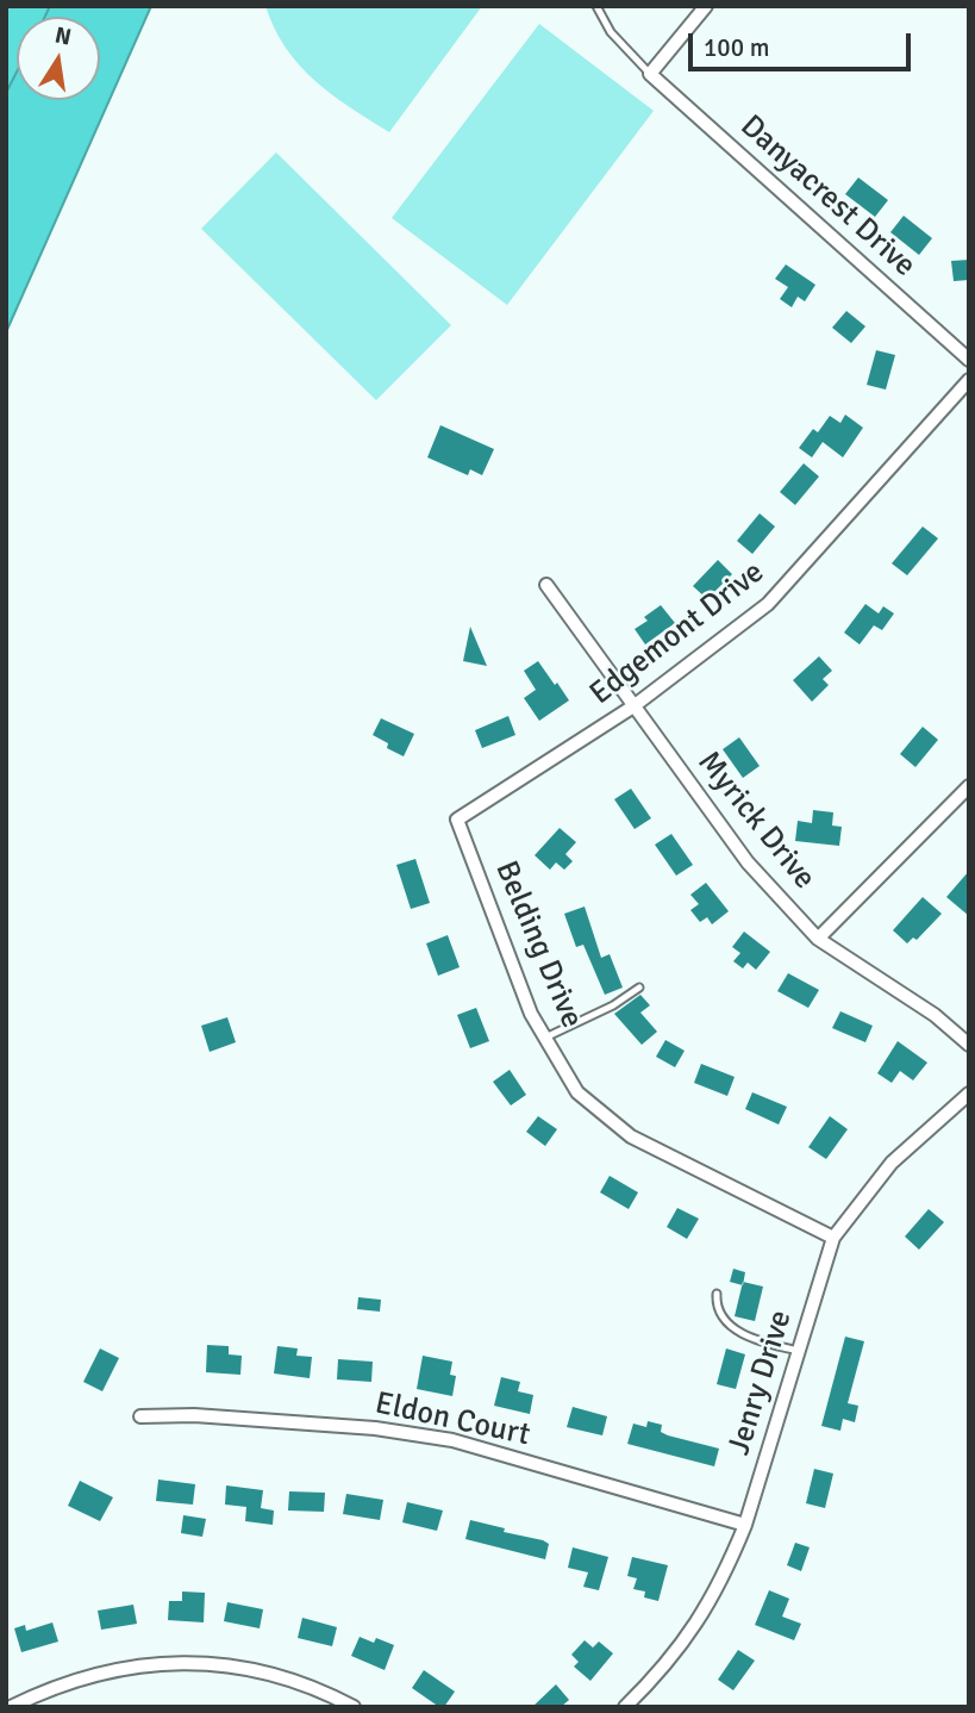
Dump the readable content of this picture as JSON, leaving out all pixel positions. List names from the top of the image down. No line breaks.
{"streets":{"street":["Danyacrest Drive","Edgemont Drive","Myrick Drive","Belding Drive","Jenry Drive","Eldon Court"]},"crossings":[["Edgemont Drive","Myrick Drive"],["Edgemont Drive","Belding Drive"],["Belding Drive","Jenry Drive"],["Jenry Drive","Eldon Court"]],"scale_bar":"100 m","north":"top"}
